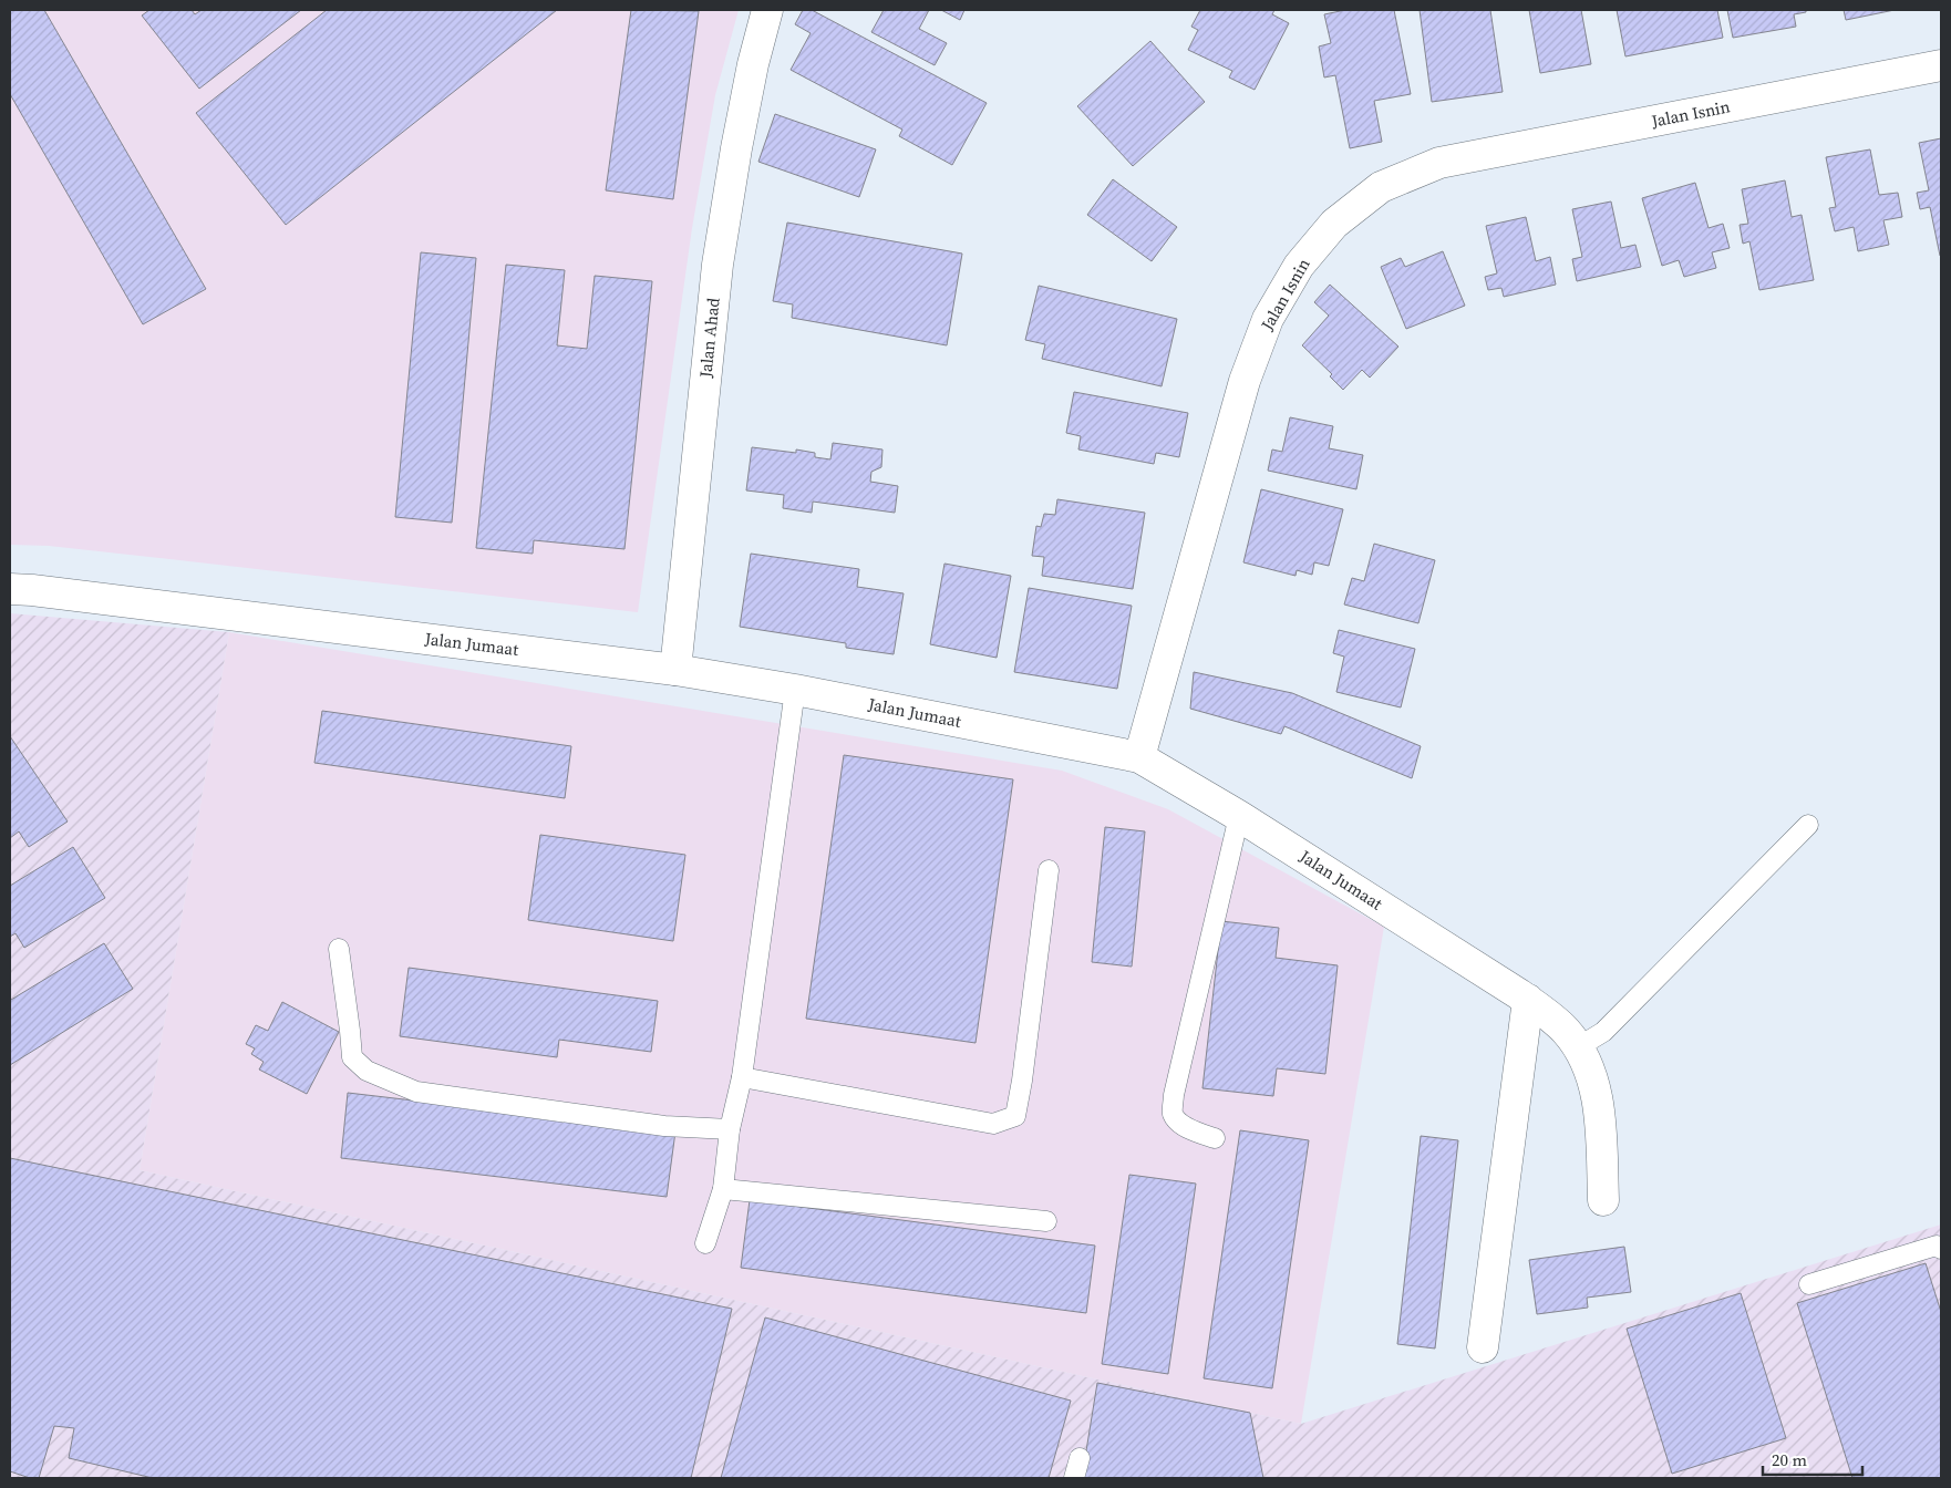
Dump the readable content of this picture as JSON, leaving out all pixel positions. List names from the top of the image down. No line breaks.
{"streets":{"street":["Jalan Isnin","Jalan Ahad","Jalan Jumaat"]},"crossings":[["Jalan Isnin","Jalan Jumaat"],["Jalan Ahad","Jalan Jumaat"]],"scale_bar":"20 m"}
